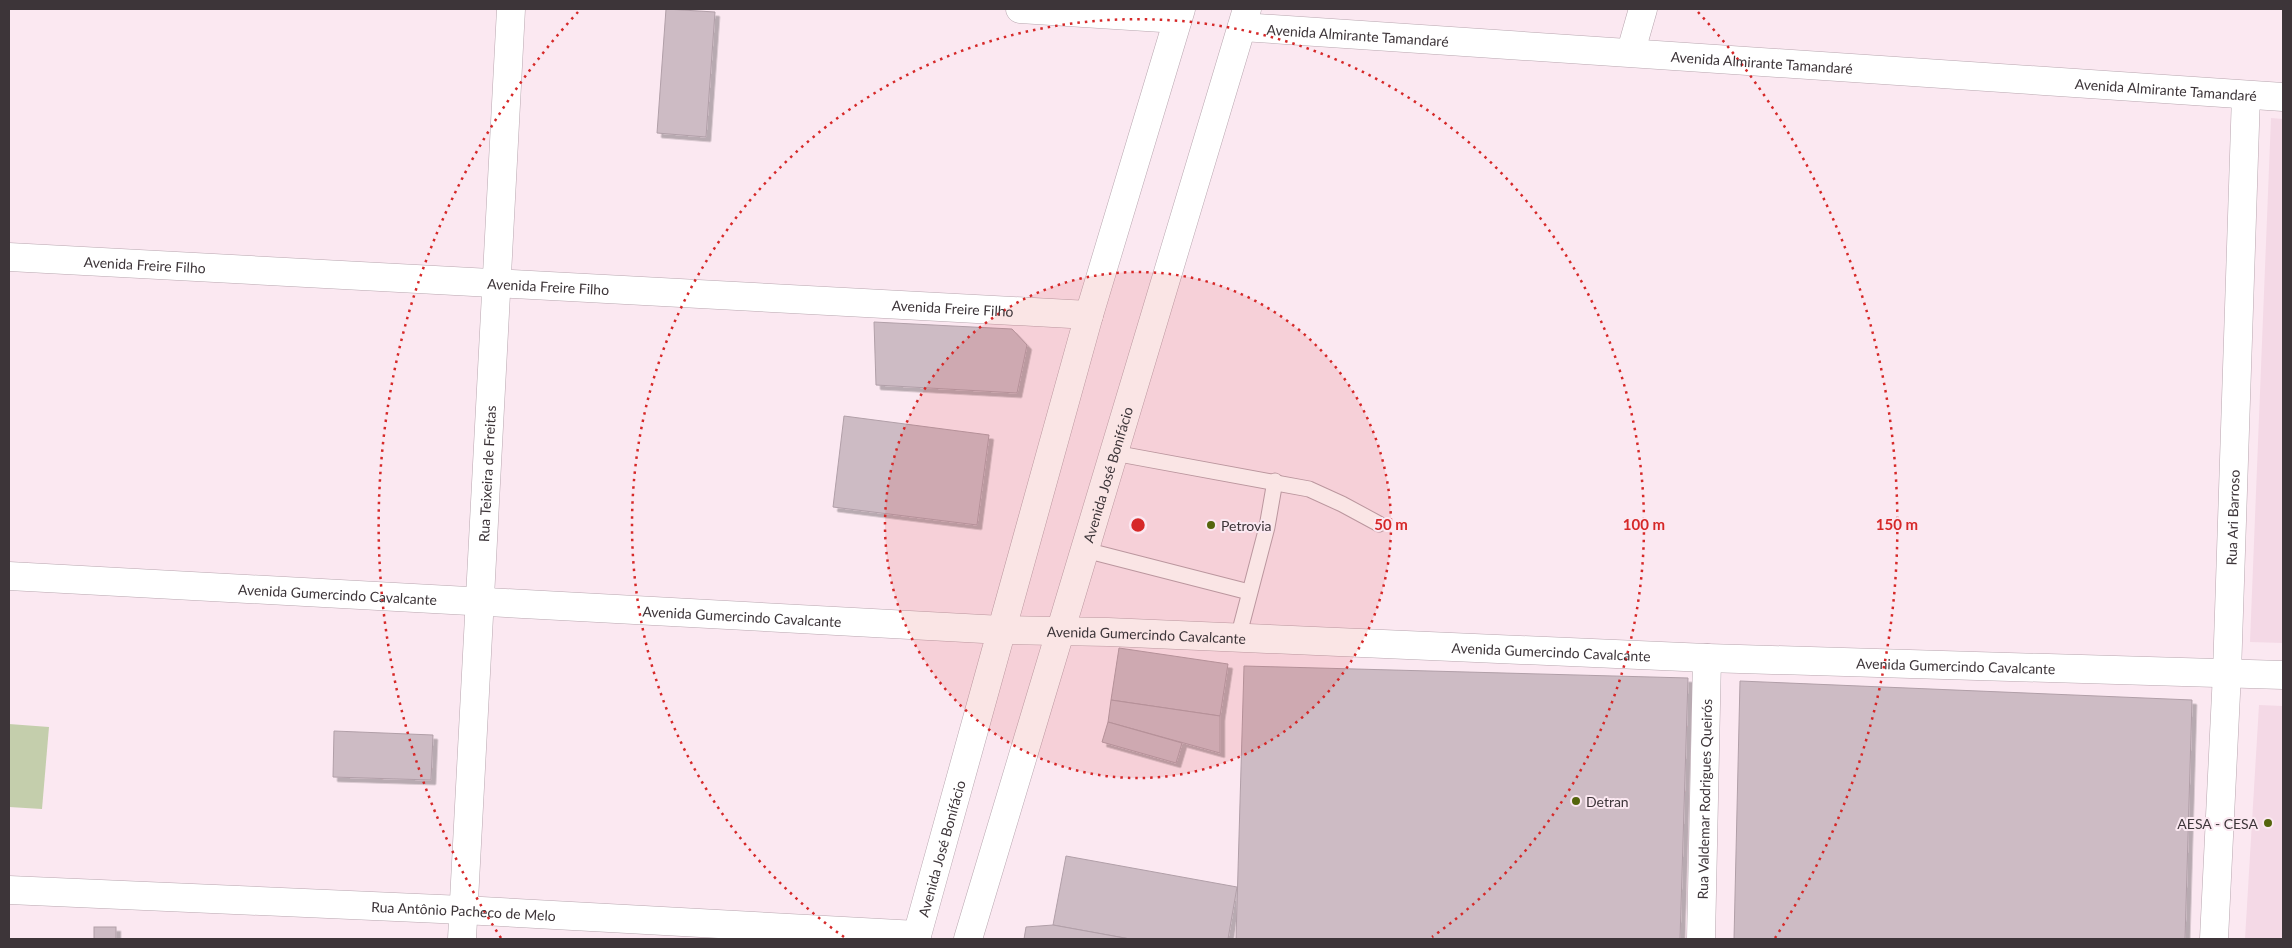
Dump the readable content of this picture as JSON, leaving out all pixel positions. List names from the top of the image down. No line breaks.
{"streets":{"street":["Avenida Almirante Tamandaré","Avenida Freire Filho","Rua Teixeira de Freitas","Avenida José Bonifácio","Rua Ari Barroso","Avenida Gumercindo Cavalcante","Rua Valdemar Rodrigues Queirós","Rua Antônio Pacheco de Melo"]},"crossings":[["Avenida Almirante Tamandaré","Avenida José Bonifácio"],["Avenida Almirante Tamandaré","Rua Ari Barroso"],["Avenida Freire Filho","Rua Teixeira de Freitas"],["Avenida Freire Filho","Avenida José Bonifácio"],["Rua Teixeira de Freitas","Avenida Gumercindo Cavalcante"],["Rua Teixeira de Freitas","Rua Antônio Pacheco de Melo"],["Avenida José Bonifácio","Avenida Gumercindo Cavalcante"],["Avenida José Bonifácio","Rua Antônio Pacheco de Melo"],["Rua Ari Barroso","Avenida Gumercindo Cavalcante"],["Avenida Gumercindo Cavalcante","Rua Valdemar Rodrigues Queirós"]],"places":["Petrovia","Detran","AESA - CESA"],"rings":["50 m","100 m","150 m"]}
